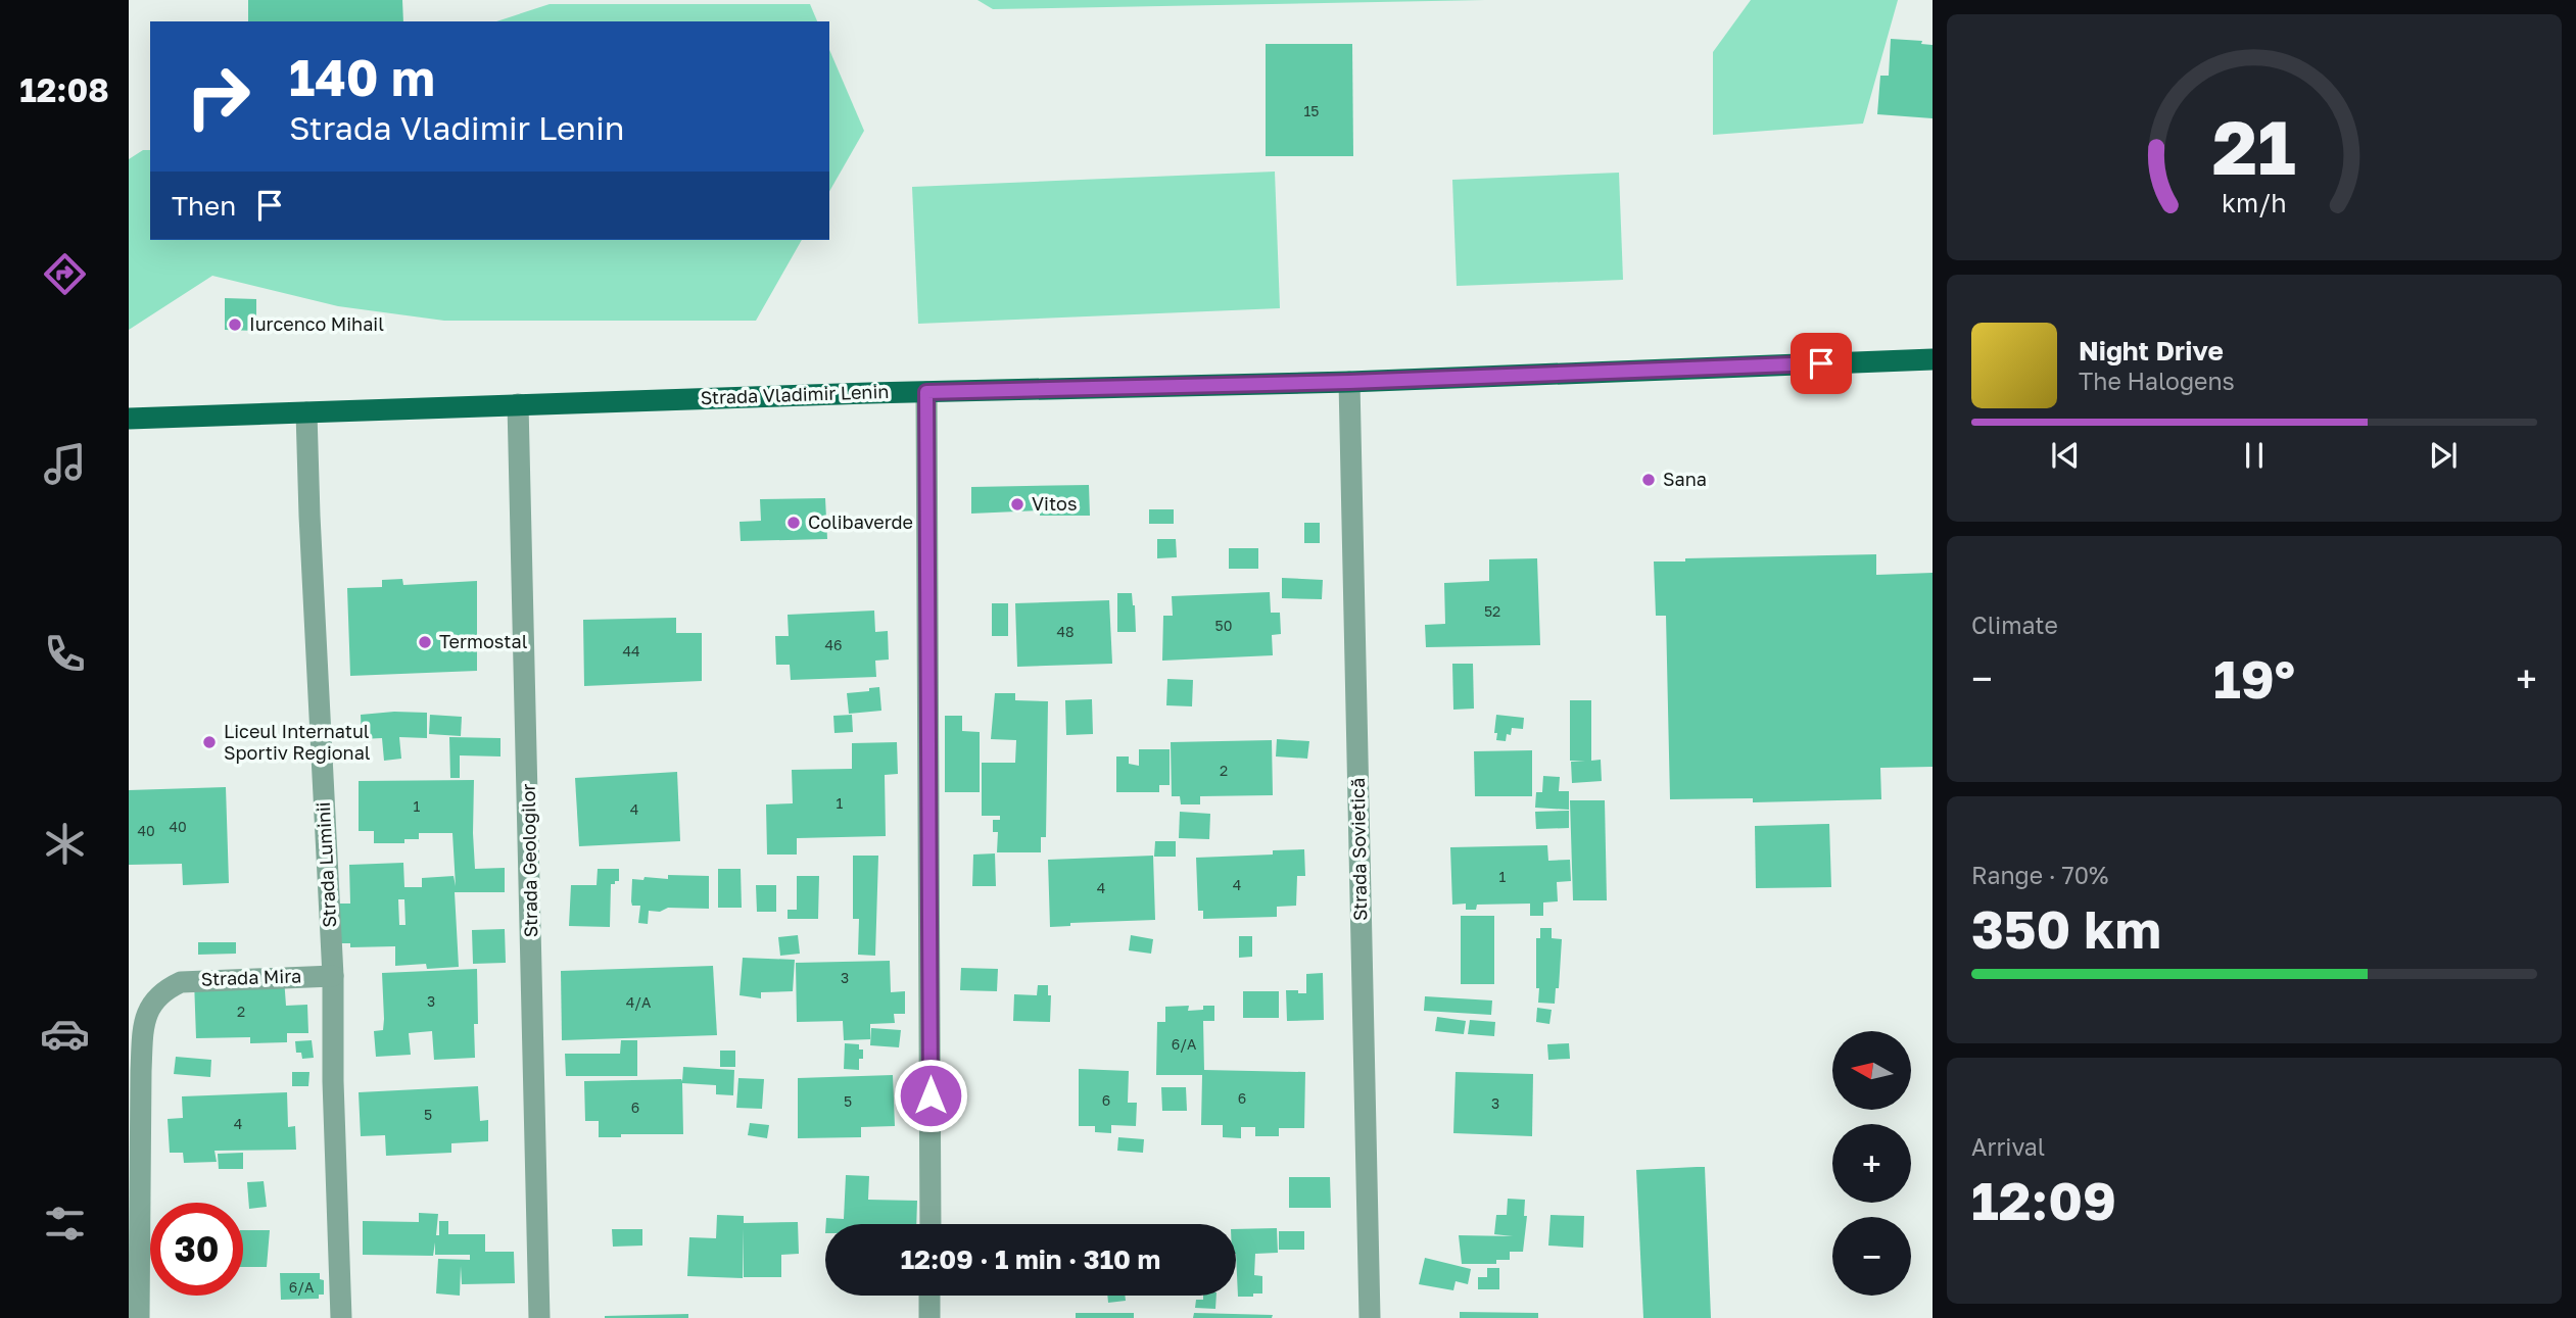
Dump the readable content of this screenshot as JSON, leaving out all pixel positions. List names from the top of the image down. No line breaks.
{"streets":{"main road":["Strada Vladimir Lenin"],"street":["Strada Sovietică","Strada Geologilor","Strada Luminii","Strada Mira"]},"crossings":[["Strada Vladimir Lenin","Strada Sovietică"],["Strada Vladimir Lenin","Strada Geologilor"],["Strada Vladimir Lenin","Strada Luminii"],["Strada Luminii","Strada Mira"]],"places":["Iurcenco Mihail","Sana","Vitos","Colibaverde","Termostal","Liceul Internatul Sportiv Regional"],"house_numbers":["15","52","50","48","46","44","2","1","1","4","40","40","1","4","4","3","3","4/A","2","6/A","6","6","5","3","6","5","4","6/A"],"north":"left","page":{"tabs":"12:08","turn":["140 m","Strada Vladimir Lenin"],"then":"Then","song":["Night Drive","The Halogens"],"tile":["Climate",["Range · 70%","350 km"],["Arrival","12:09"]],"heat":["−","19°","+"],"map_buttons":["+","−"],"limit":"30","trip":"12:09 · 1 min · 310 m","gauge":["21","km/h"]}}
